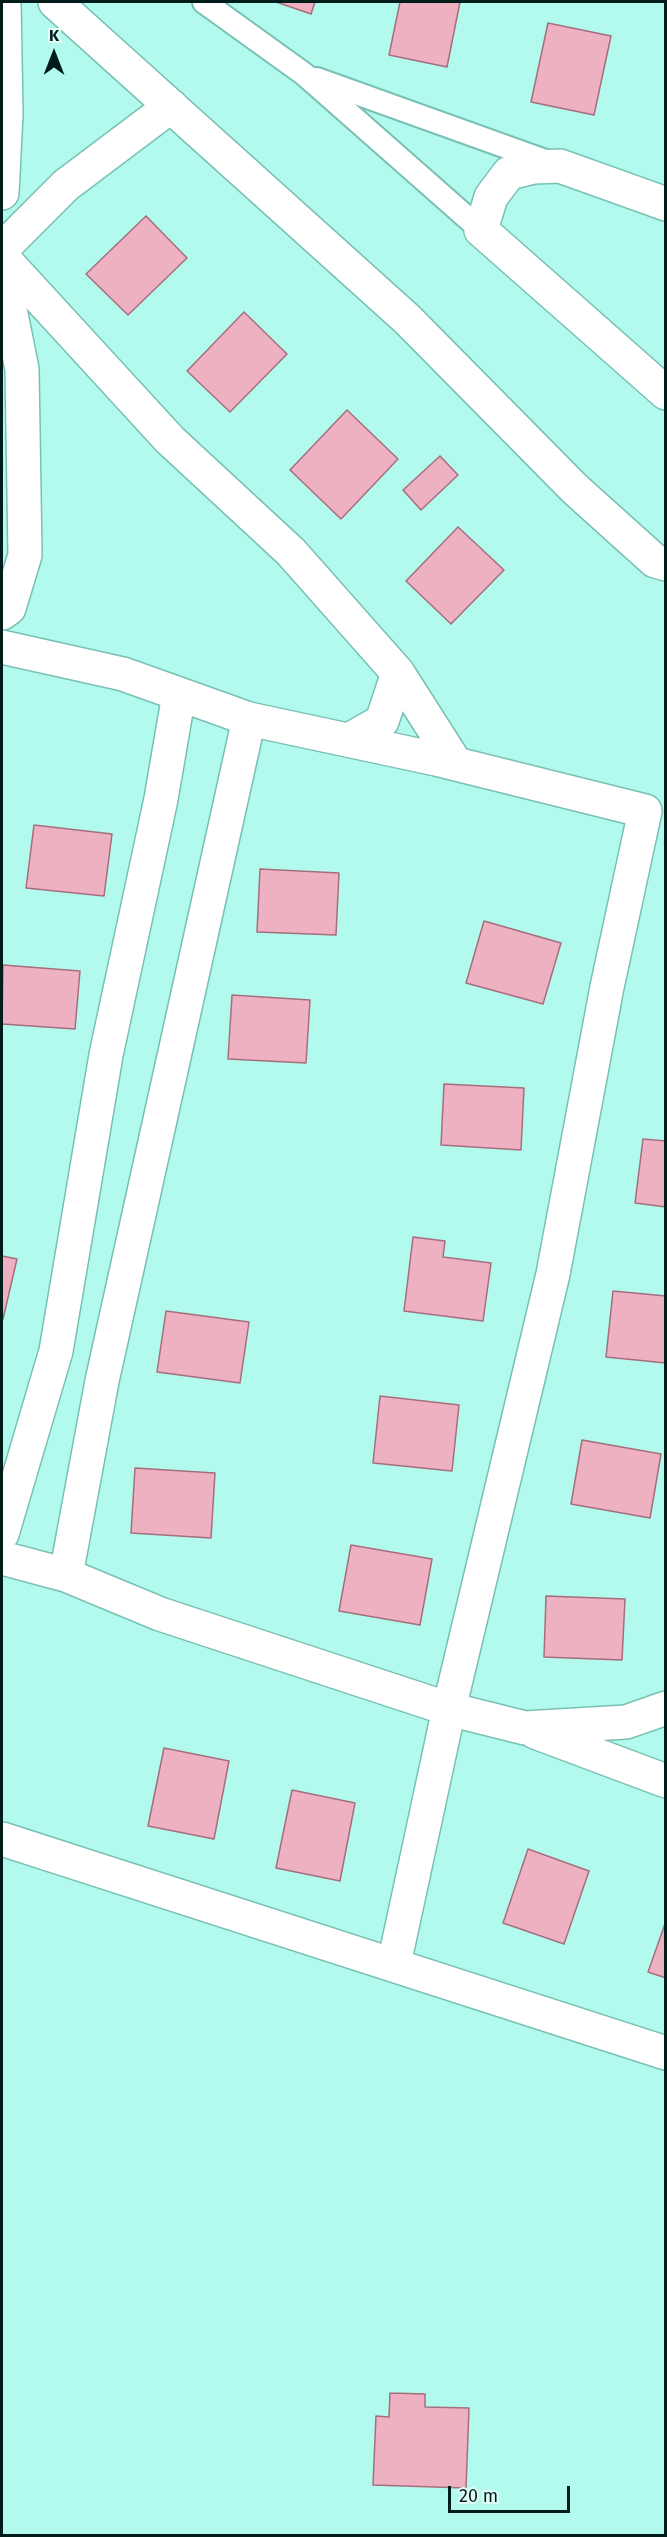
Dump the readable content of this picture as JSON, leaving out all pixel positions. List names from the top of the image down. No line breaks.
{"scale_bar":"20 m","north":"top"}
